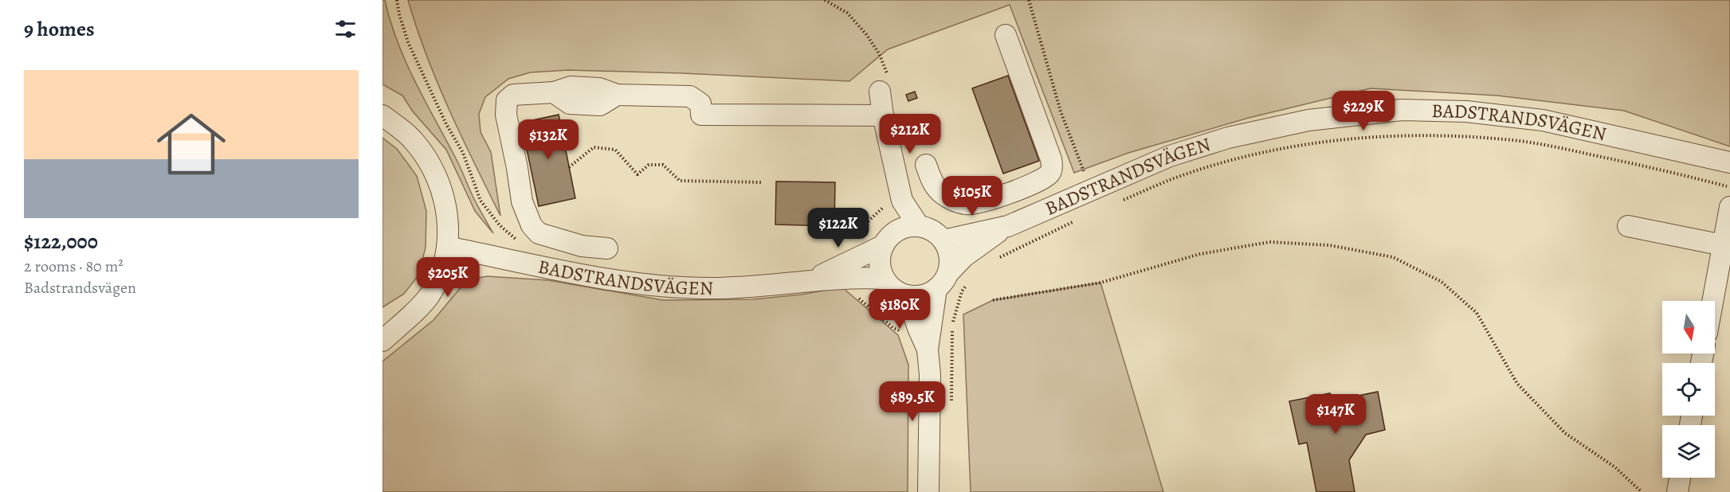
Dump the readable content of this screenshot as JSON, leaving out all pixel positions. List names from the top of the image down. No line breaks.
{"streets":{"street":["BADSTRANDSVÄGEN"]},"north":"bottom","page":{"heading":"9 homes","list":[{"name":"$122,000","note":"2 rooms · 80 m² · Badstrandsvägen"}],"price":["$229K","$212K","$132K","$105K","$122K","$205K","$180K","$89.5K","$147K"]}}
